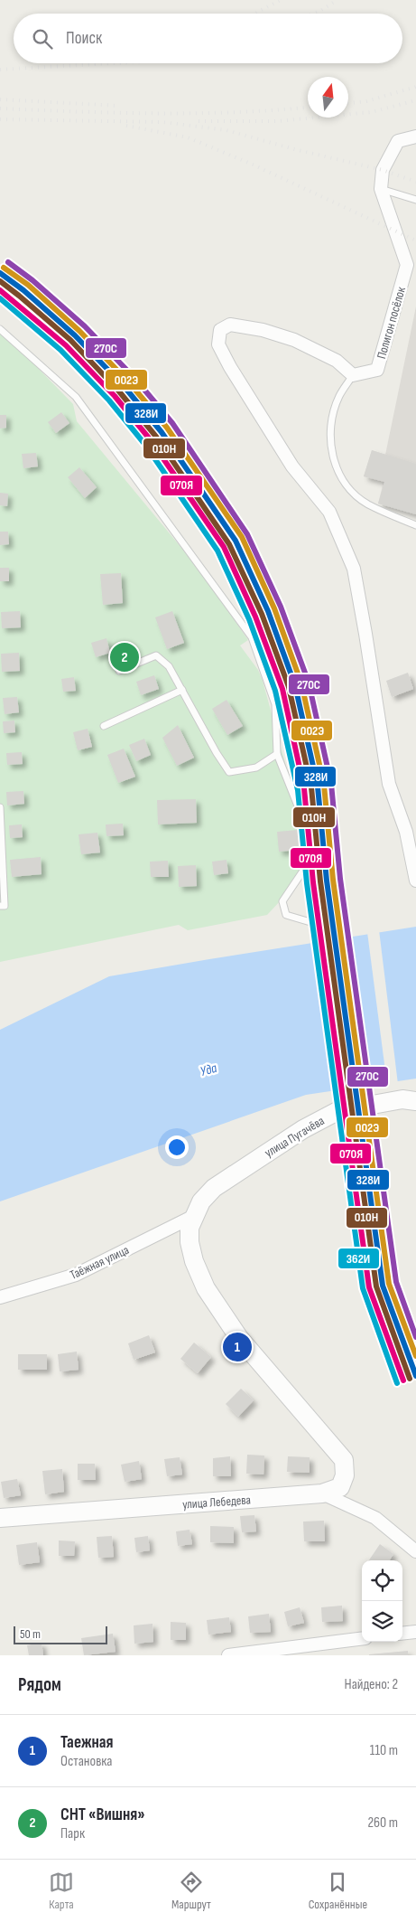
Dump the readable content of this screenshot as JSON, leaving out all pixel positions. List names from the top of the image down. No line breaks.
{"streets":{"street":["Полигон посёлок","улица Пугачёва","Таёжная улица","улица Лебедева"]},"crossings":[["улица Пугачёва","Таёжная улица"]],"water":["Уда"],"lines":["transit line 270С","transit line 002Э","transit line 328И","transit line 010Н","transit line 070Я","transit line 362И"],"scale_bar":"50 m","north":"top","page":{"search":"Поиск","pins":["2","1"],"scale":"50 m","heading":["Рядом","Найдено: 2"],"list":[{"mark":"1","name":"Таежная","note":"Остановка","value":"110 m"},{"mark":"2","name":"СНТ «Вишня»","note":"Парк","value":"260 m"}],"nav":["Карта","Маршрут","Сохранённые"]}}
